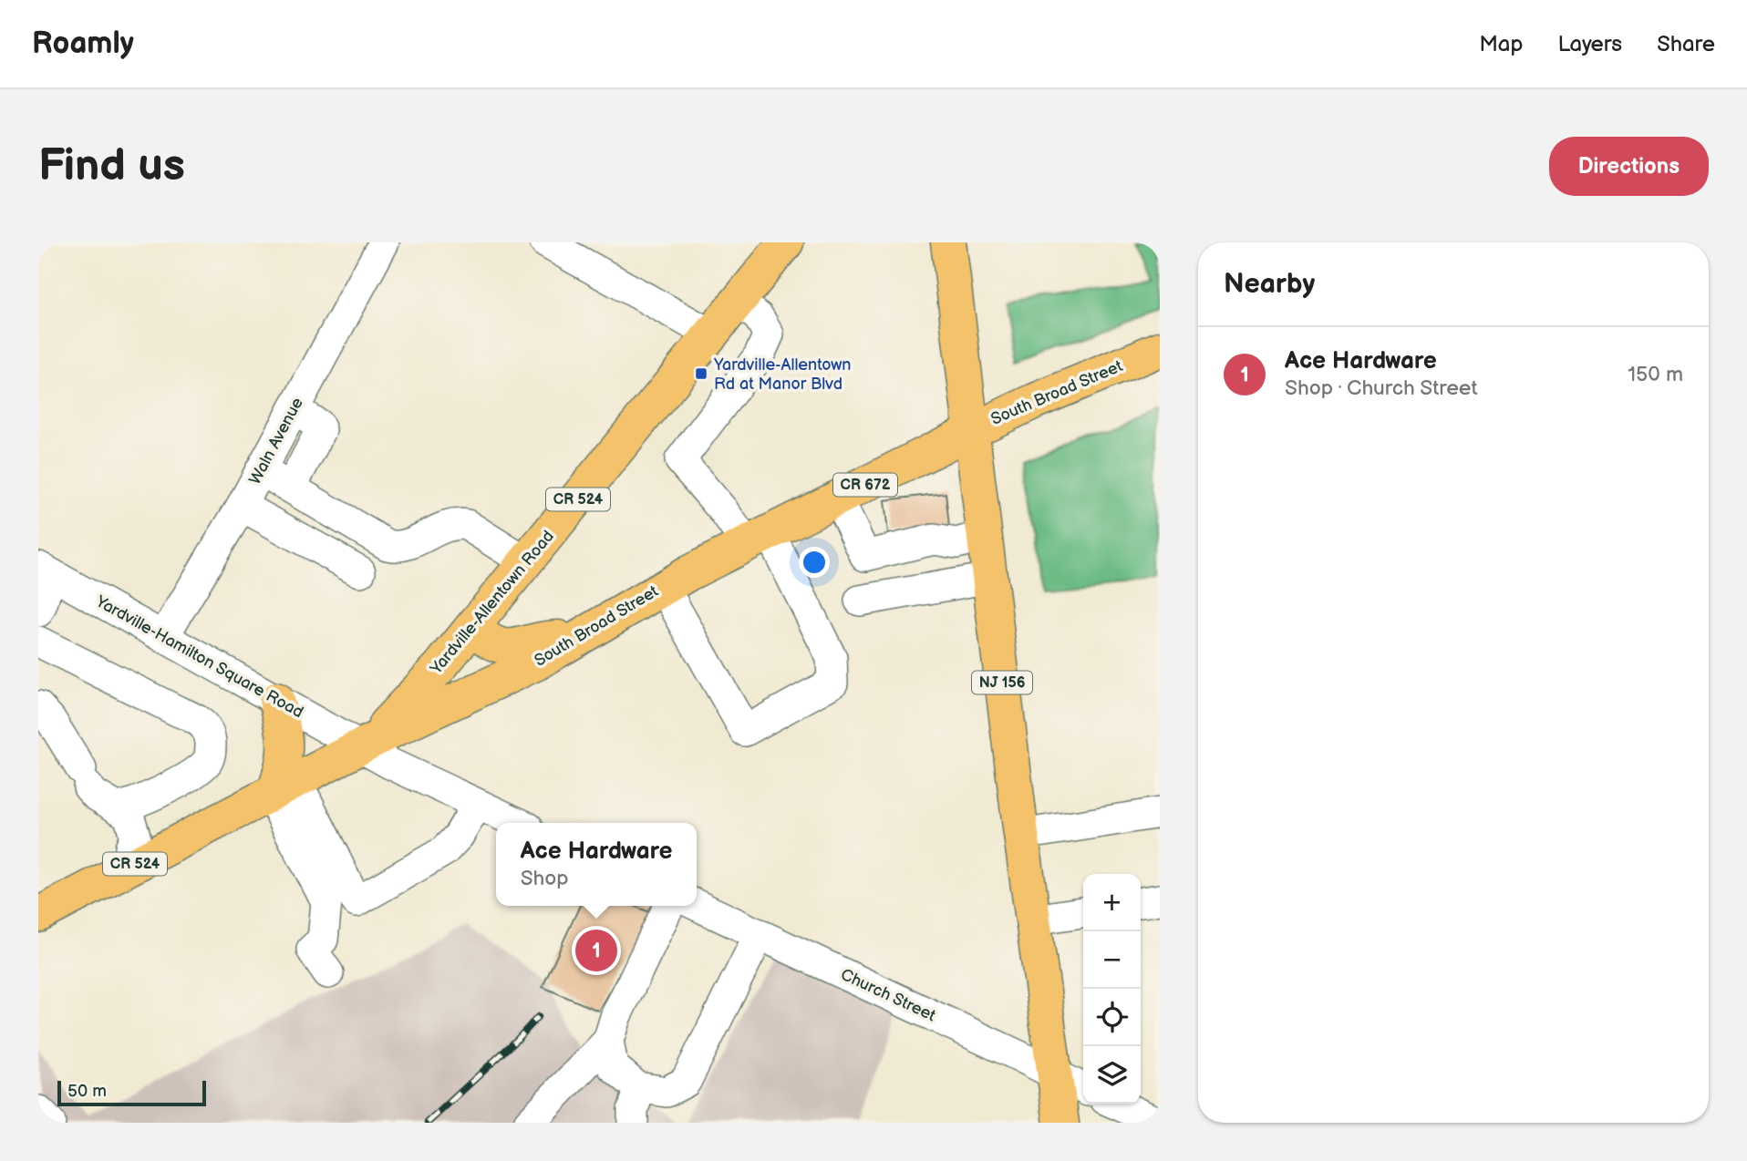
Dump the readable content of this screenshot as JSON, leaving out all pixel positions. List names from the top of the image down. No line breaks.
{"streets":{"main road":["South Broad Street","CR 672","CR 524","Yardville-Allentown Road","NJ 156"],"street":["Waln Avenue","Yardville-Hamilton Square Road","Church Street"]},"crossings":[["South Broad Street","Yardville-Allentown Road"],["South Broad Street","Yardville-Hamilton Square Road"],["South Broad Street","NJ 156"],["Waln Avenue","Yardville-Hamilton Square Road"],["Yardville-Allentown Road","Yardville-Hamilton Square Road"],["NJ 156","Church Street"]],"places":{"transit":["Yardville-Allentown Rd at Manor Blvd"]},"scale_bar":"50 m","page":{"header":"Roamly","nav":["Map","Layers","Share"],"buttons":"Directions","title":"Find us","heading":"Nearby","list":[{"mark":"1","name":"Ace Hardware","note":"Shop · Church Street","value":"150 m"}],"popup":["Ace Hardware","Shop"],"map_buttons":["+","−"],"pins":"1","scale":"50 m"}}
